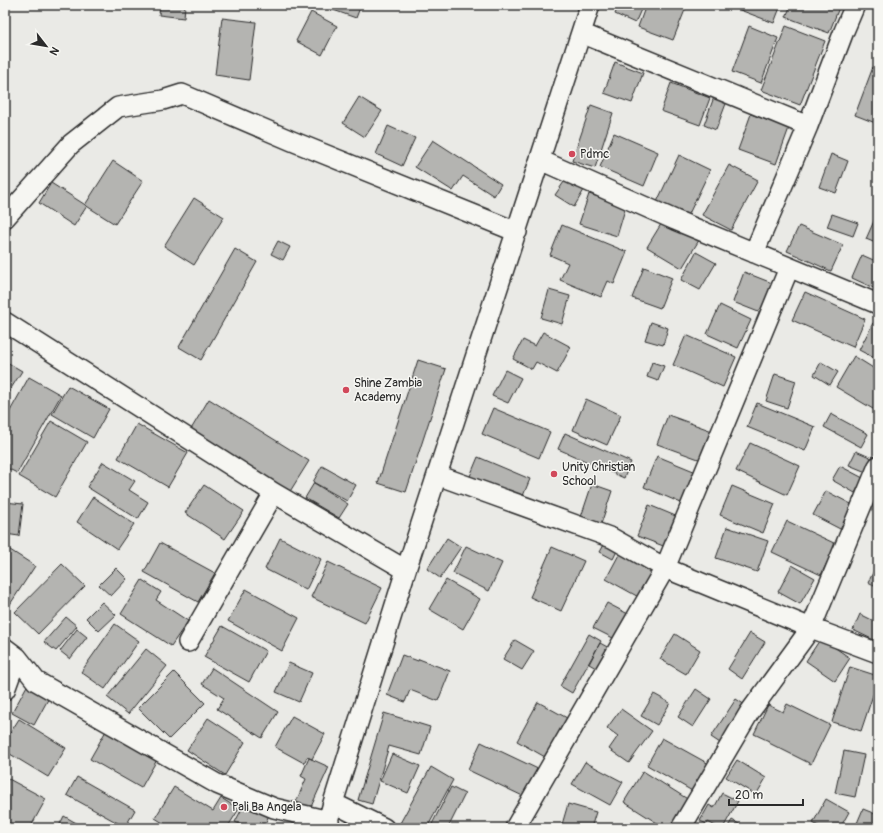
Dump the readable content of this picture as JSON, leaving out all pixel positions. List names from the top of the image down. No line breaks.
{"places":["Pdmc","Shine Zambia Academy","Unity Christian School","Pali Ba Angela"],"scale_bar":"20 m","north":"bottom right"}
